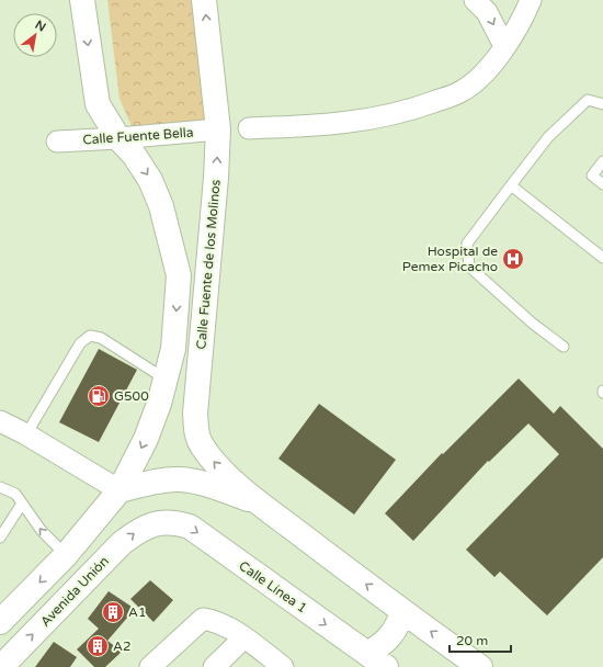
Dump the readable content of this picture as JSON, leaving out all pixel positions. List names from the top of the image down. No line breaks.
{"streets":{"street":["Calle Fuente Bella","Calle Fuente de los Molinos","Calle Línea 1","Avenida Unión"]},"crossings":[["Calle Fuente Bella","Calle Fuente de los Molinos"],["Calle Línea 1","Avenida Unión"]],"places":{"hospital":["Hospital de Pemex Picacho"],"fuel station":["G500"],"building":["A1","A2"]},"scale_bar":"20 m","north":"top right"}
